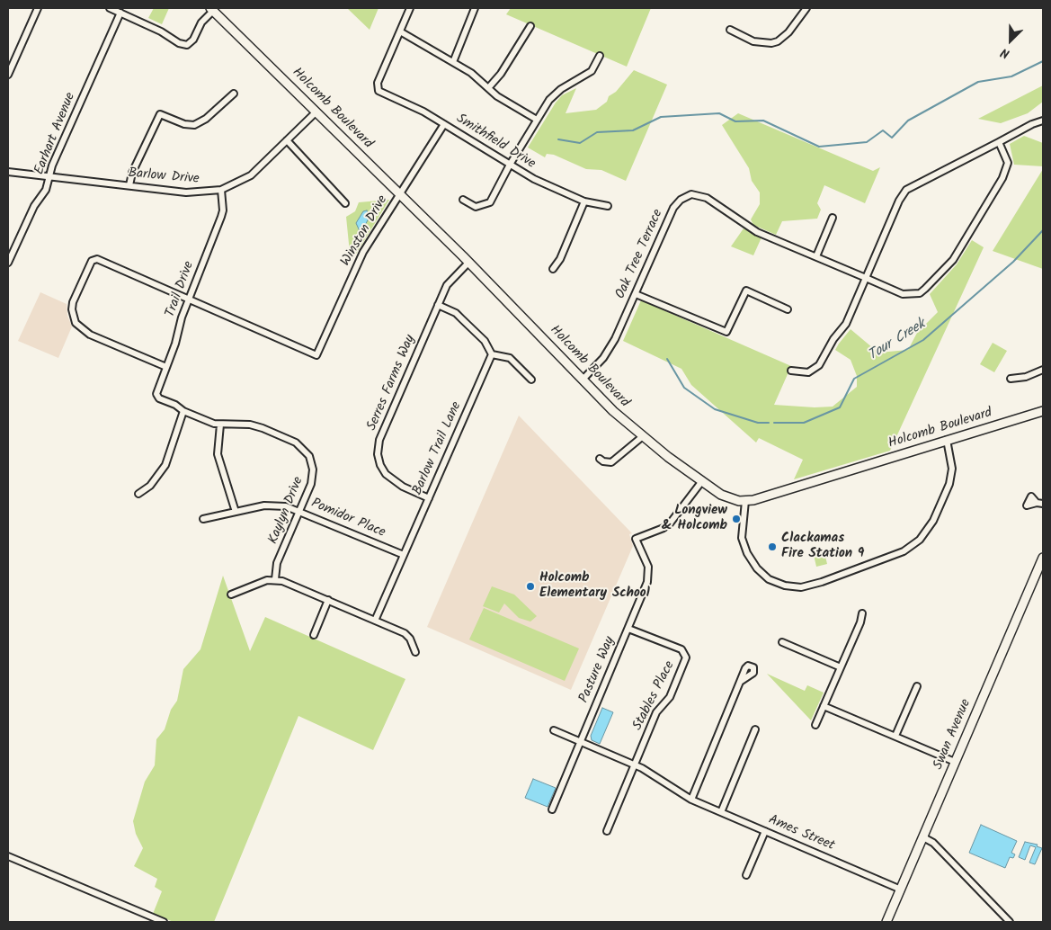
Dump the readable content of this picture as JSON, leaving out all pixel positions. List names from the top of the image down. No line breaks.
{"streets":{"street":["Holcomb Boulevard","Earhart Avenue","Smithfield Drive","Barlow Drive","Winston Drive","Oak Tree Terrace","Trail Drive","Serres Farms Way","Barlow Trail Lane","Kaylyn Drive","Pomidor Place","Pasture Way","Stables Place","Swan Avenue","Ames Street"]},"crossings":[["Holcomb Boulevard","Barlow Drive"],["Holcomb Boulevard","Winston Drive"],["Holcomb Boulevard","Oak Tree Terrace"],["Holcomb Boulevard","Serres Farms Way"],["Holcomb Boulevard","Pasture Way"],["Earhart Avenue","Barlow Drive"],["Smithfield Drive","Winston Drive"],["Barlow Drive","Trail Drive"],["Winston Drive","Trail Drive"],["Trail Drive","Kaylyn Drive"],["Serres Farms Way","Barlow Trail Lane"],["Barlow Trail Lane","Pomidor Place"],["Kaylyn Drive","Pomidor Place"],["Pasture Way","Stables Place"],["Pasture Way","Ames Street"],["Stables Place","Ames Street"],["Swan Avenue","Ames Street"]],"water":["Tour Creek"],"places":["Longview & Holcomb","Clackamas Fire Station 9","Holcomb Elementary School"],"north":"bottom left"}
